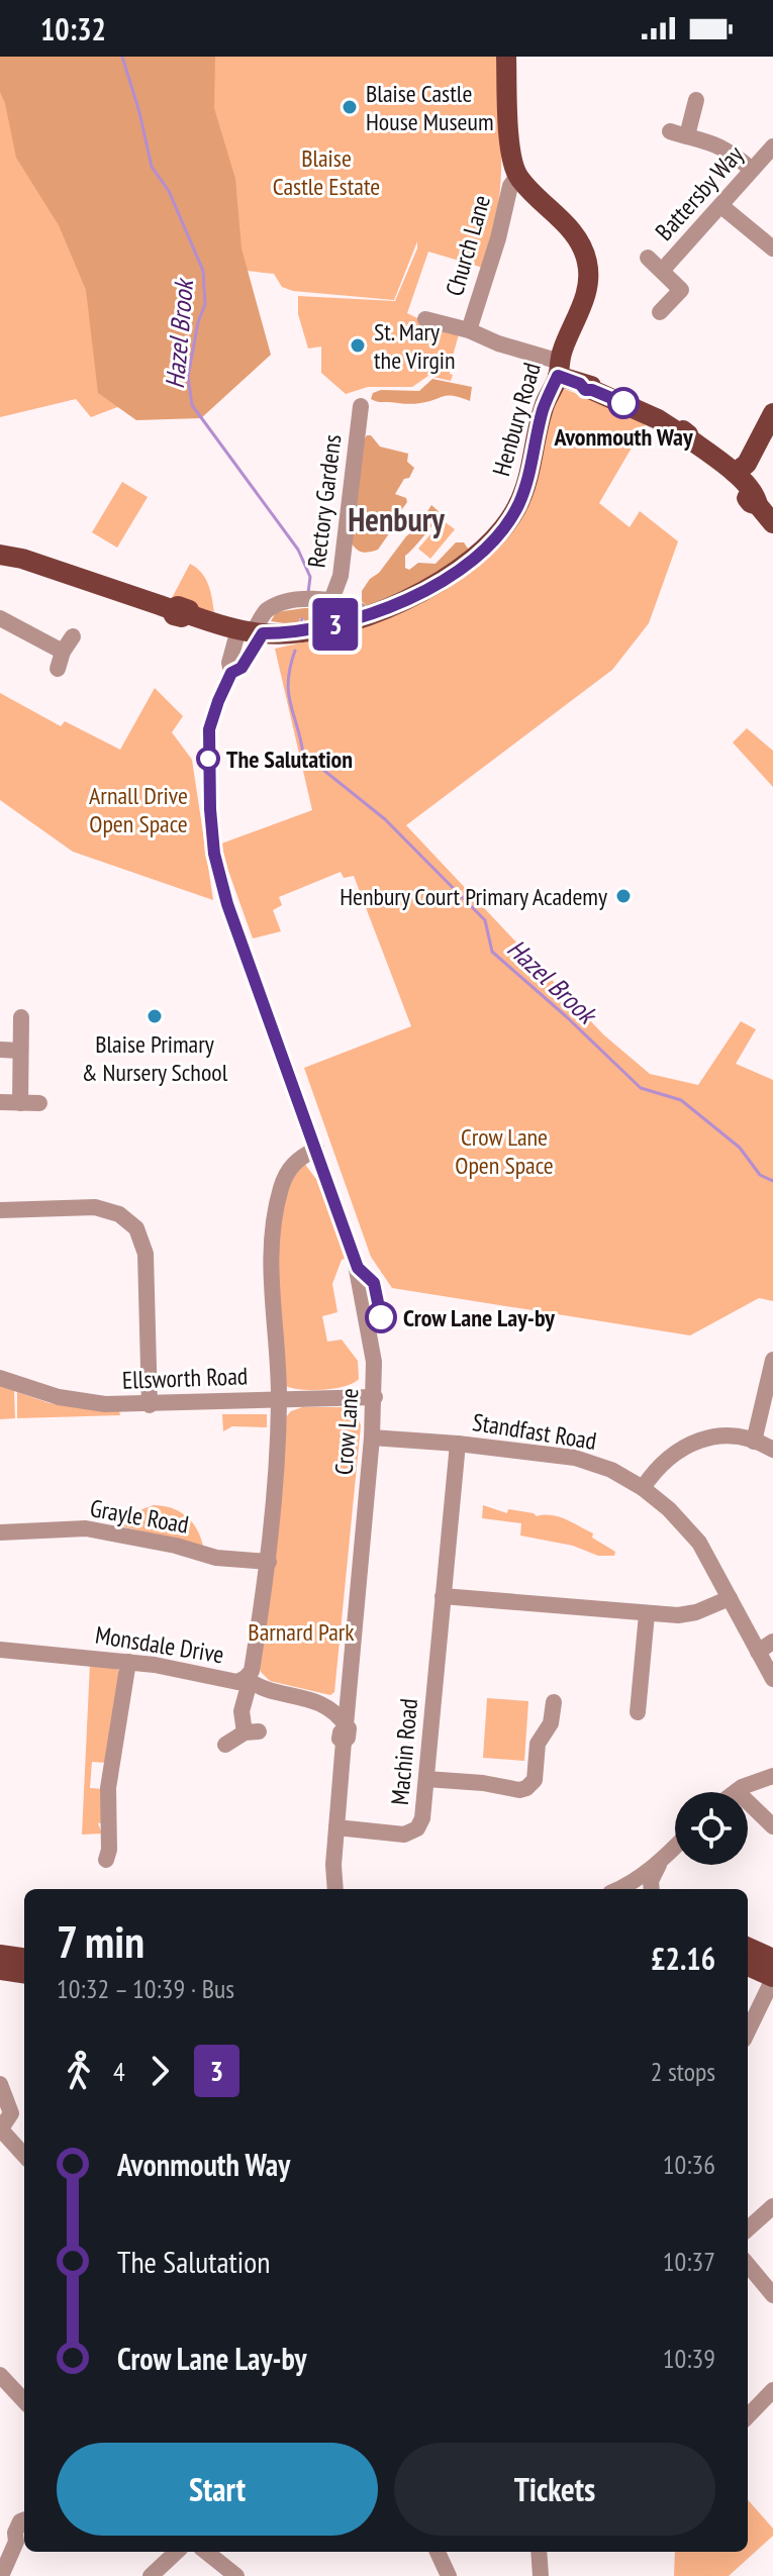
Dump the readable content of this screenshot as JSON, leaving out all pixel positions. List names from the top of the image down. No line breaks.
{"streets":{"main road":["Henbury Road"],"street":["Battersby Way","Church Lane","Rectory Gardens","Ellsworth Road","Crow Lane","Standfast Road","Grayle Road","Monsdale Drive","Machin Road"]},"crossings":[["Church Lane","Henbury Road"],["Henbury Road","Rectory Gardens"],["Henbury Road","Crow Lane"],["Rectory Gardens","Crow Lane"],["Ellsworth Road","Crow Lane"],["Crow Lane","Standfast Road"],["Crow Lane","Monsdale Drive"],["Crow Lane","Machin Road"],["Standfast Road","Machin Road"]],"districts":["Henbury"],"water":["Hazel Brook"],"parks":["Blaise Castle Estate","Arnall Drive Open Space","Crow Lane Open Space","Barnard Park"],"places":["Blaise Castle House Museum","St. Mary the Virgin","Avonmouth Way","The Salutation","Henbury Court Primary Academy","Blaise Primary & Nursery School","Crow Lane Lay-by"],"lines":["bus line 3"],"page":{"status":"10:32","on_map":"3","heading":["7 min","10:32 – 10:39 · Bus","£2.16"],"legs":["4","3","2 stops"],"list":[{"name":"Avonmouth Way","value":"10:36"},{"name":"The Salutation","value":"10:37"},{"name":"Crow Lane Lay-by","value":"10:39"}],"buttons":["Start","Tickets"]}}
